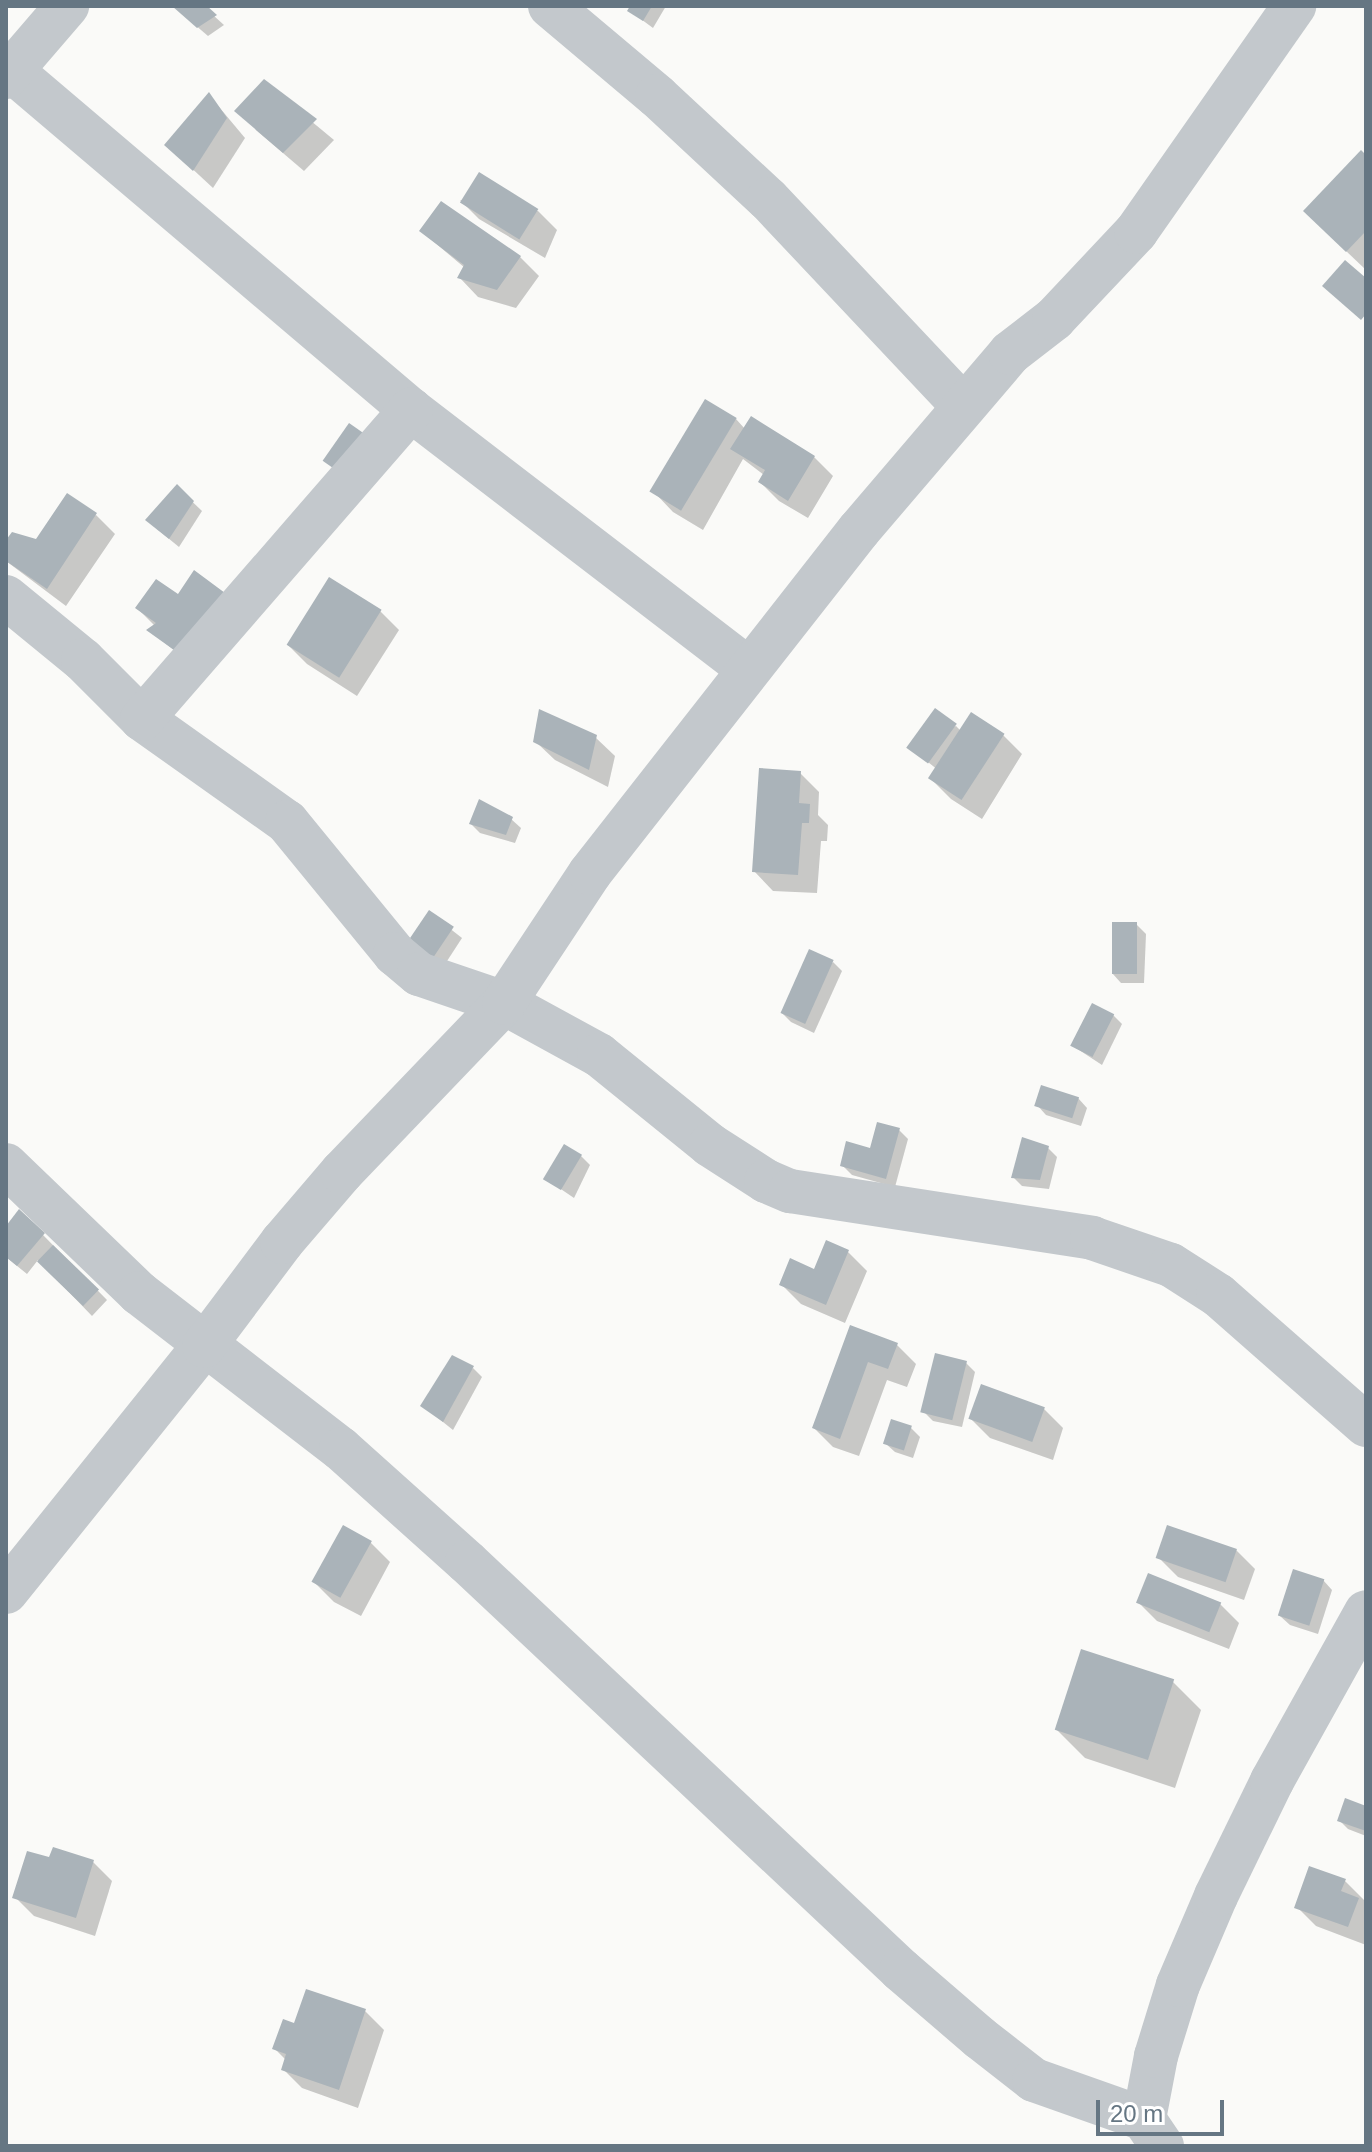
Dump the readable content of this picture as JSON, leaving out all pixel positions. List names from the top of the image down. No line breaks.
{"scale_bar":"20 m"}
